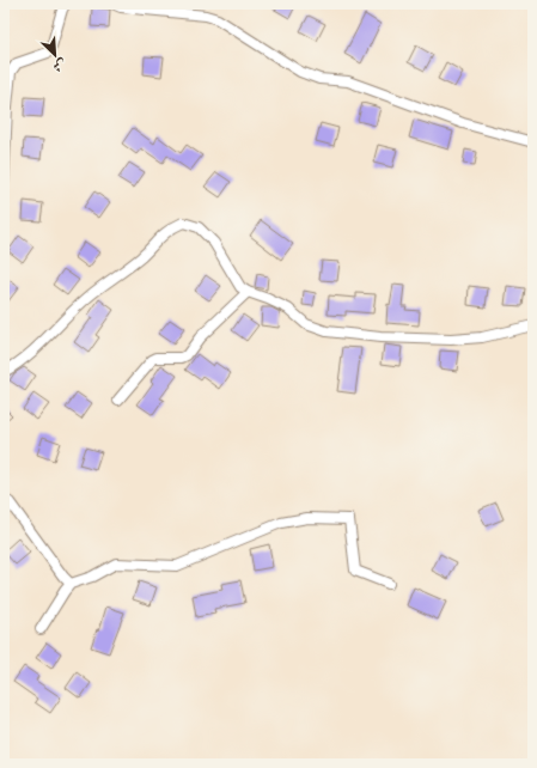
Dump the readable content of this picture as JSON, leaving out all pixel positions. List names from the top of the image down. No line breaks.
{"north":"bottom right"}
